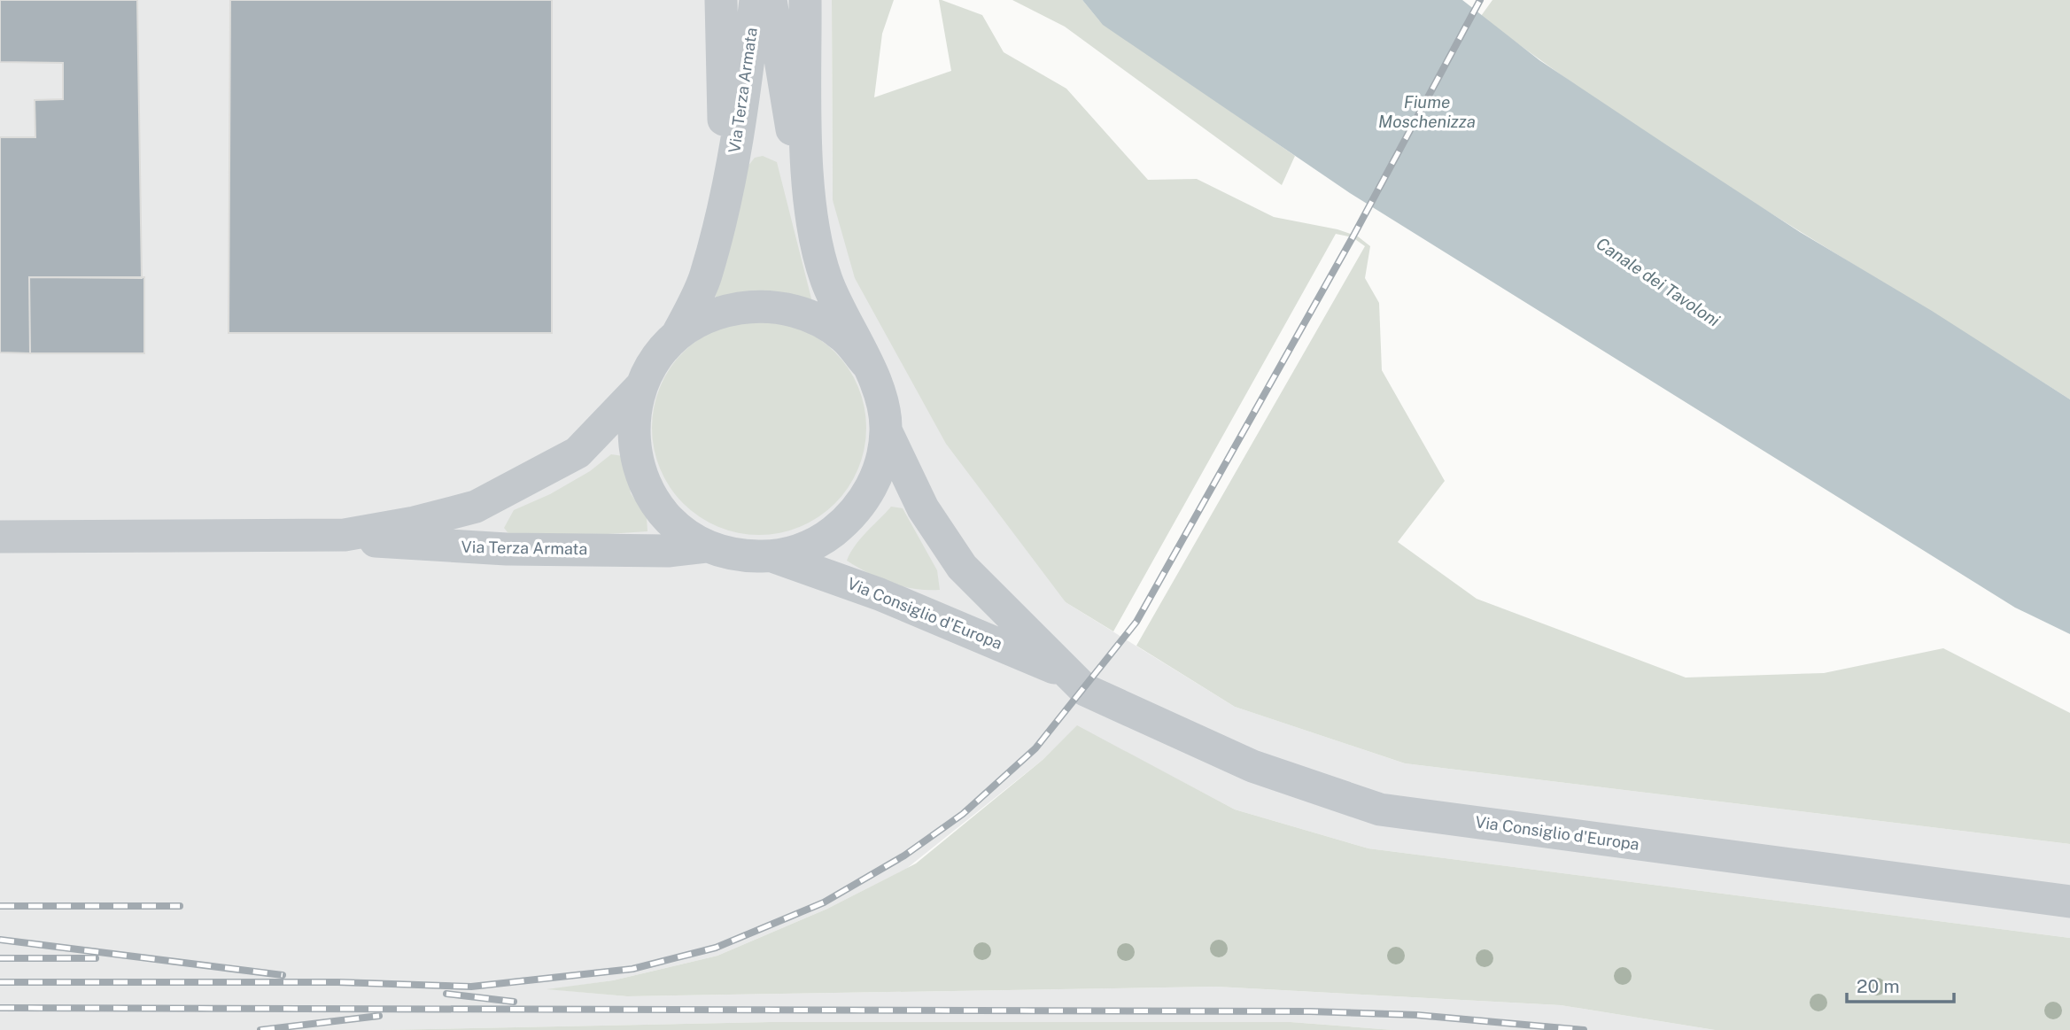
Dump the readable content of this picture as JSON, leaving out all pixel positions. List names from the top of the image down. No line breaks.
{"streets":{"street":["Via Terza Armata","Via Consiglio d'Europa"]},"crossings":[["Via Terza Armata","Via Consiglio d'Europa"]],"water":["Fiume Moschenizza","Canale dei Tavoloni"],"scale_bar":"20 m"}
